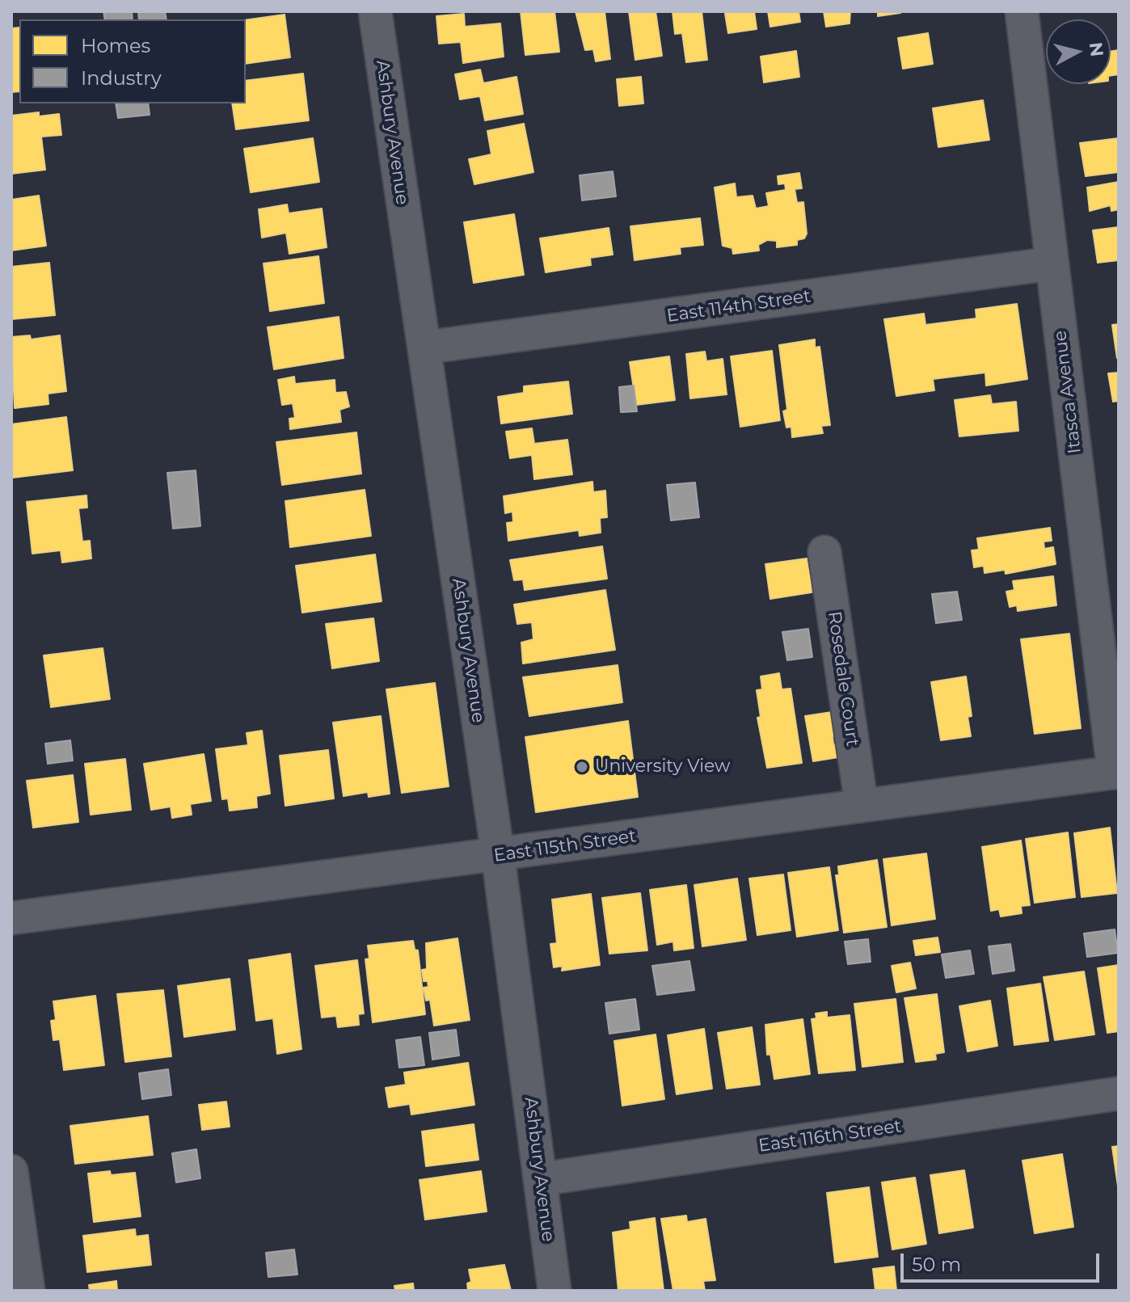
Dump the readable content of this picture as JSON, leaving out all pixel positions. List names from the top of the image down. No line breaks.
{"streets":{"street":["Ashbury Avenue","East 114th Street","Itasca Avenue","Rosedale Court","East 115th Street","East 116th Street"]},"crossings":[["Ashbury Avenue","East 114th Street"],["Ashbury Avenue","East 115th Street"],["Ashbury Avenue","East 116th Street"],["East 114th Street","Itasca Avenue"],["Itasca Avenue","East 115th Street"],["Rosedale Court","East 115th Street"]],"places":["University View"],"legend":["Homes","Industry"],"scale_bar":"50 m","north":"right"}
